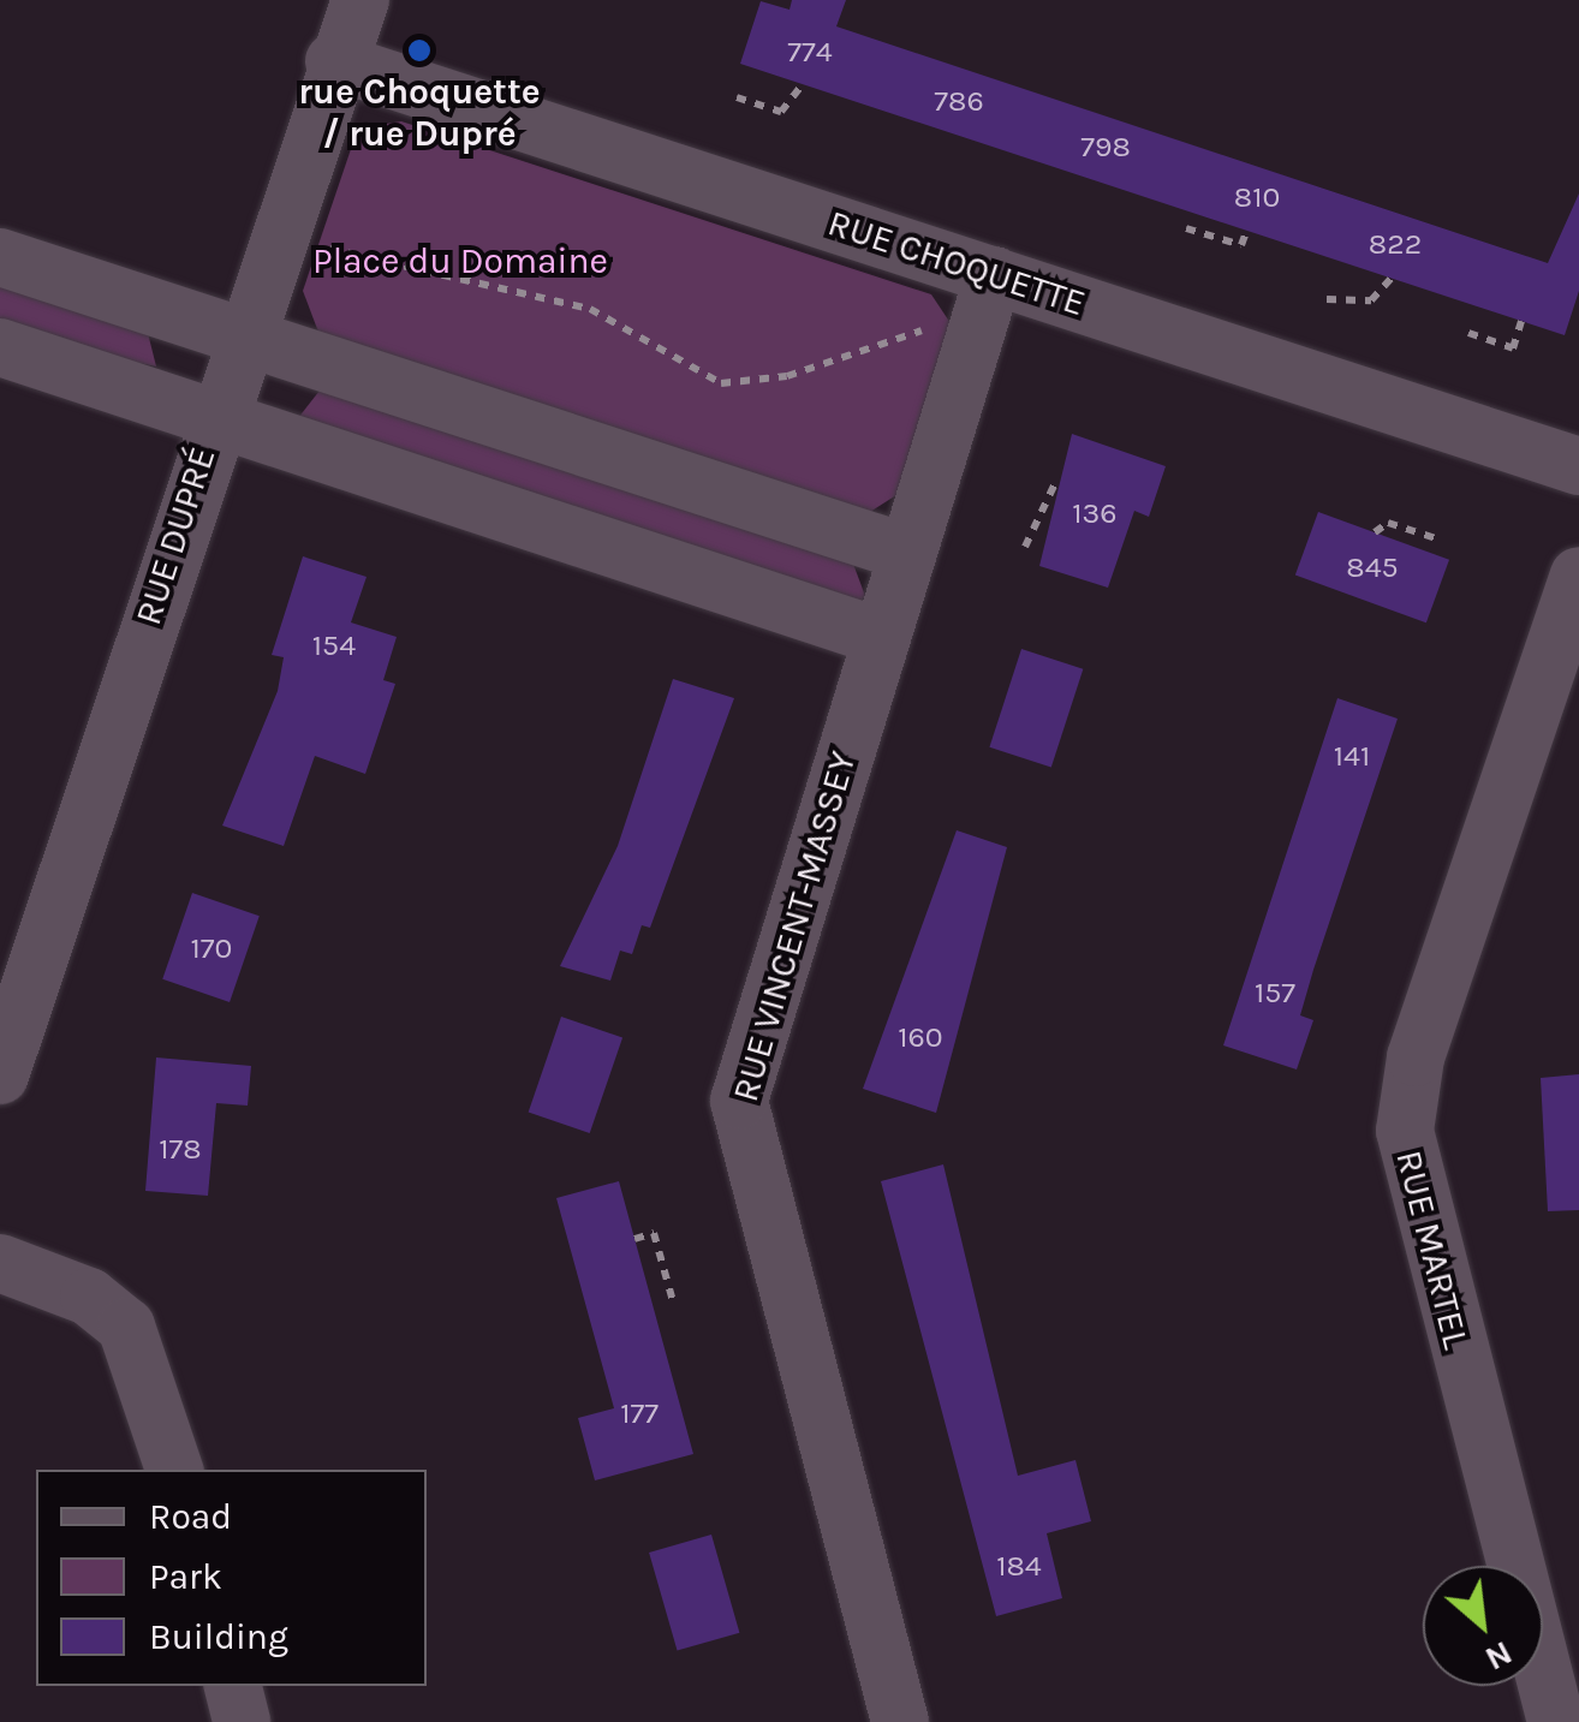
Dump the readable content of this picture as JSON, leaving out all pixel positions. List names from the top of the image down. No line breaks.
{"streets":{"street":["RUE CHOQUETTE","RUE DUPRÉ","RUE VINCENT-MASSEY","RUE MARTEL"]},"crossings":[["RUE CHOQUETTE","RUE DUPRÉ"],["RUE CHOQUETTE","RUE VINCENT-MASSEY"]],"parks":["Place du Domaine"],"places":["rue Choquette / rue Dupré"],"house_numbers":["774","786","798","810","822","136","845","154","141","170","157","160","178","177","184"],"legend":["Road","Park","Building"],"north":"bottom right"}
